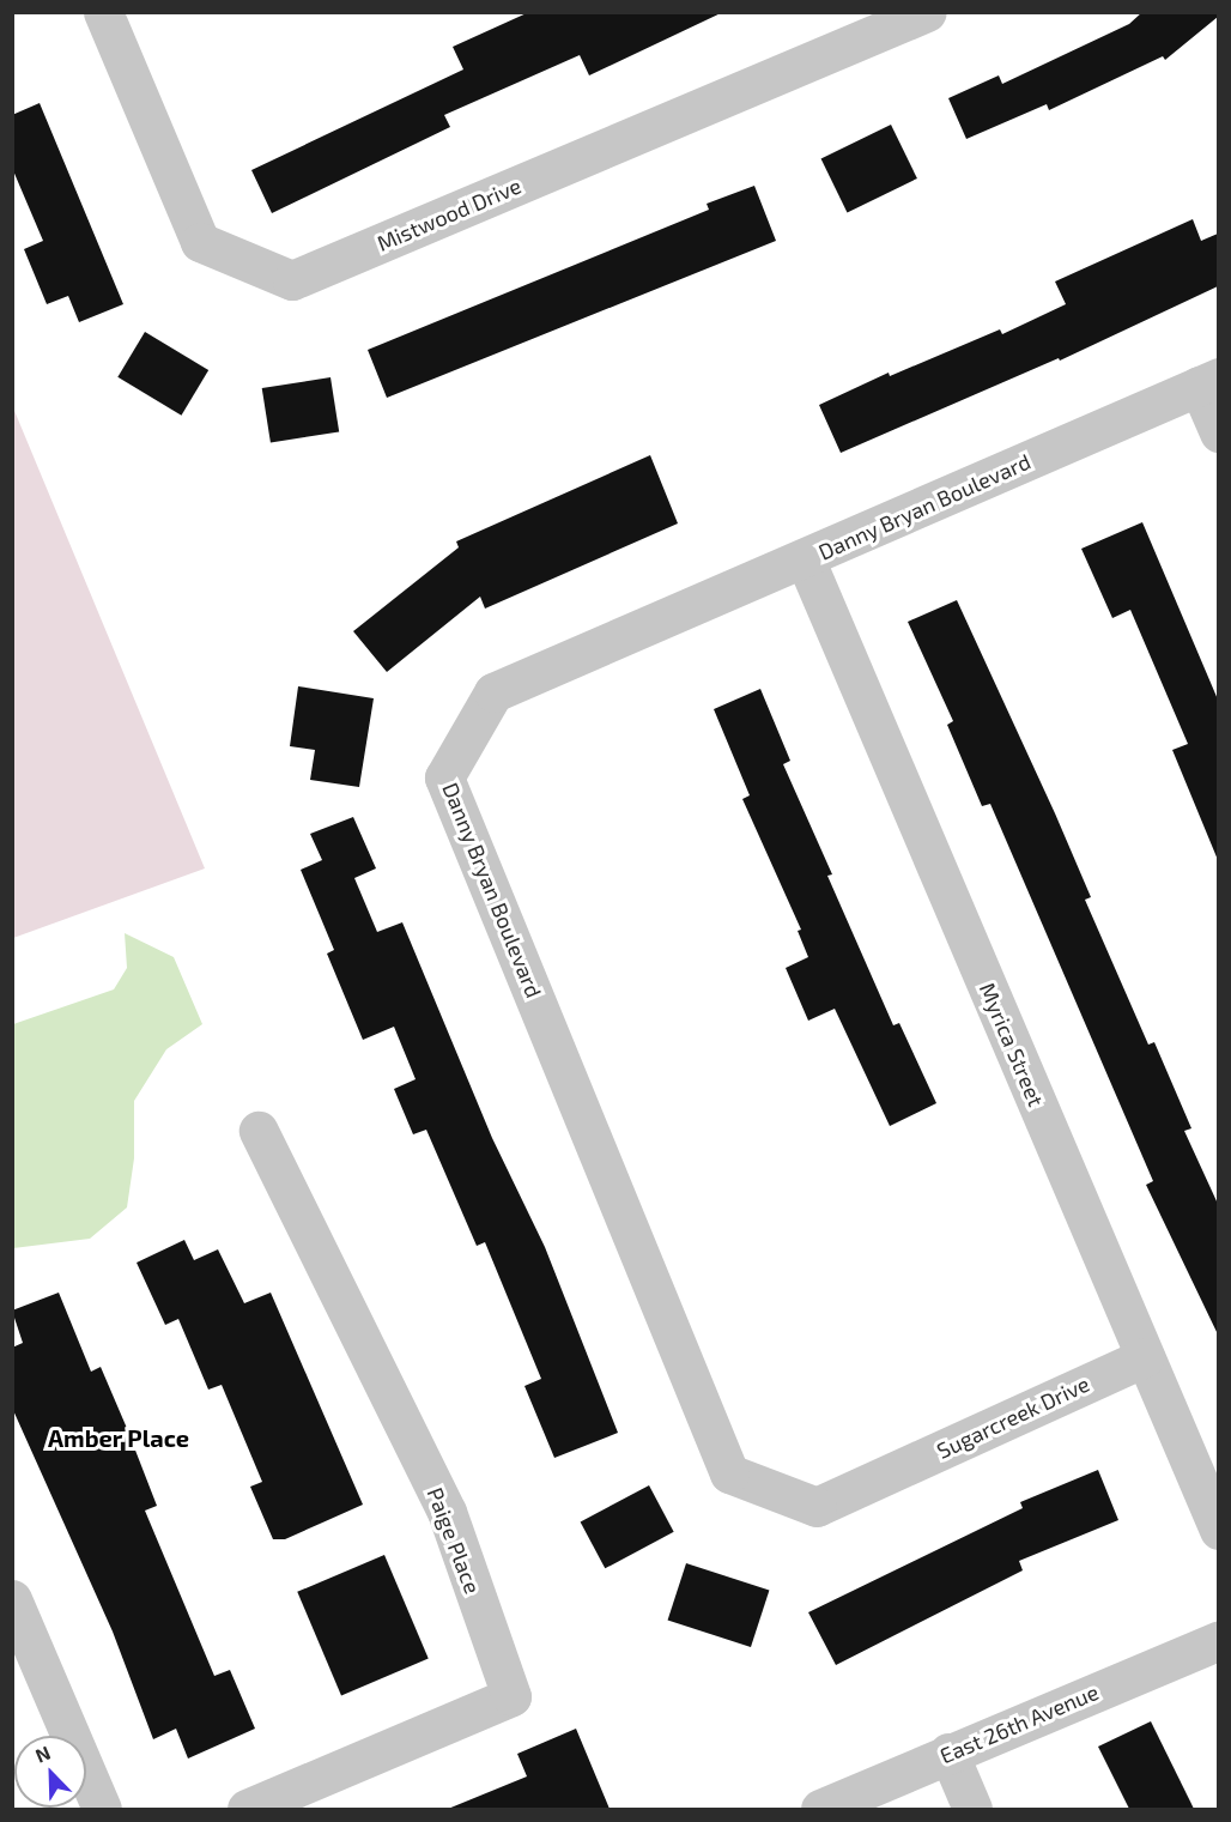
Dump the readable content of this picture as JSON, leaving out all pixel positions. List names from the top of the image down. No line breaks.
{"streets":{"street":["Mistwood Drive","Danny Bryan Boulevard","Myrica Street","Sugarcreek Drive","Paige Place","East 26th Avenue"]},"crossings":[["Danny Bryan Boulevard","Myrica Street"],["Danny Bryan Boulevard","Sugarcreek Drive"],["Myrica Street","Sugarcreek Drive"]],"districts":["Amber Place"],"north":"top left"}
